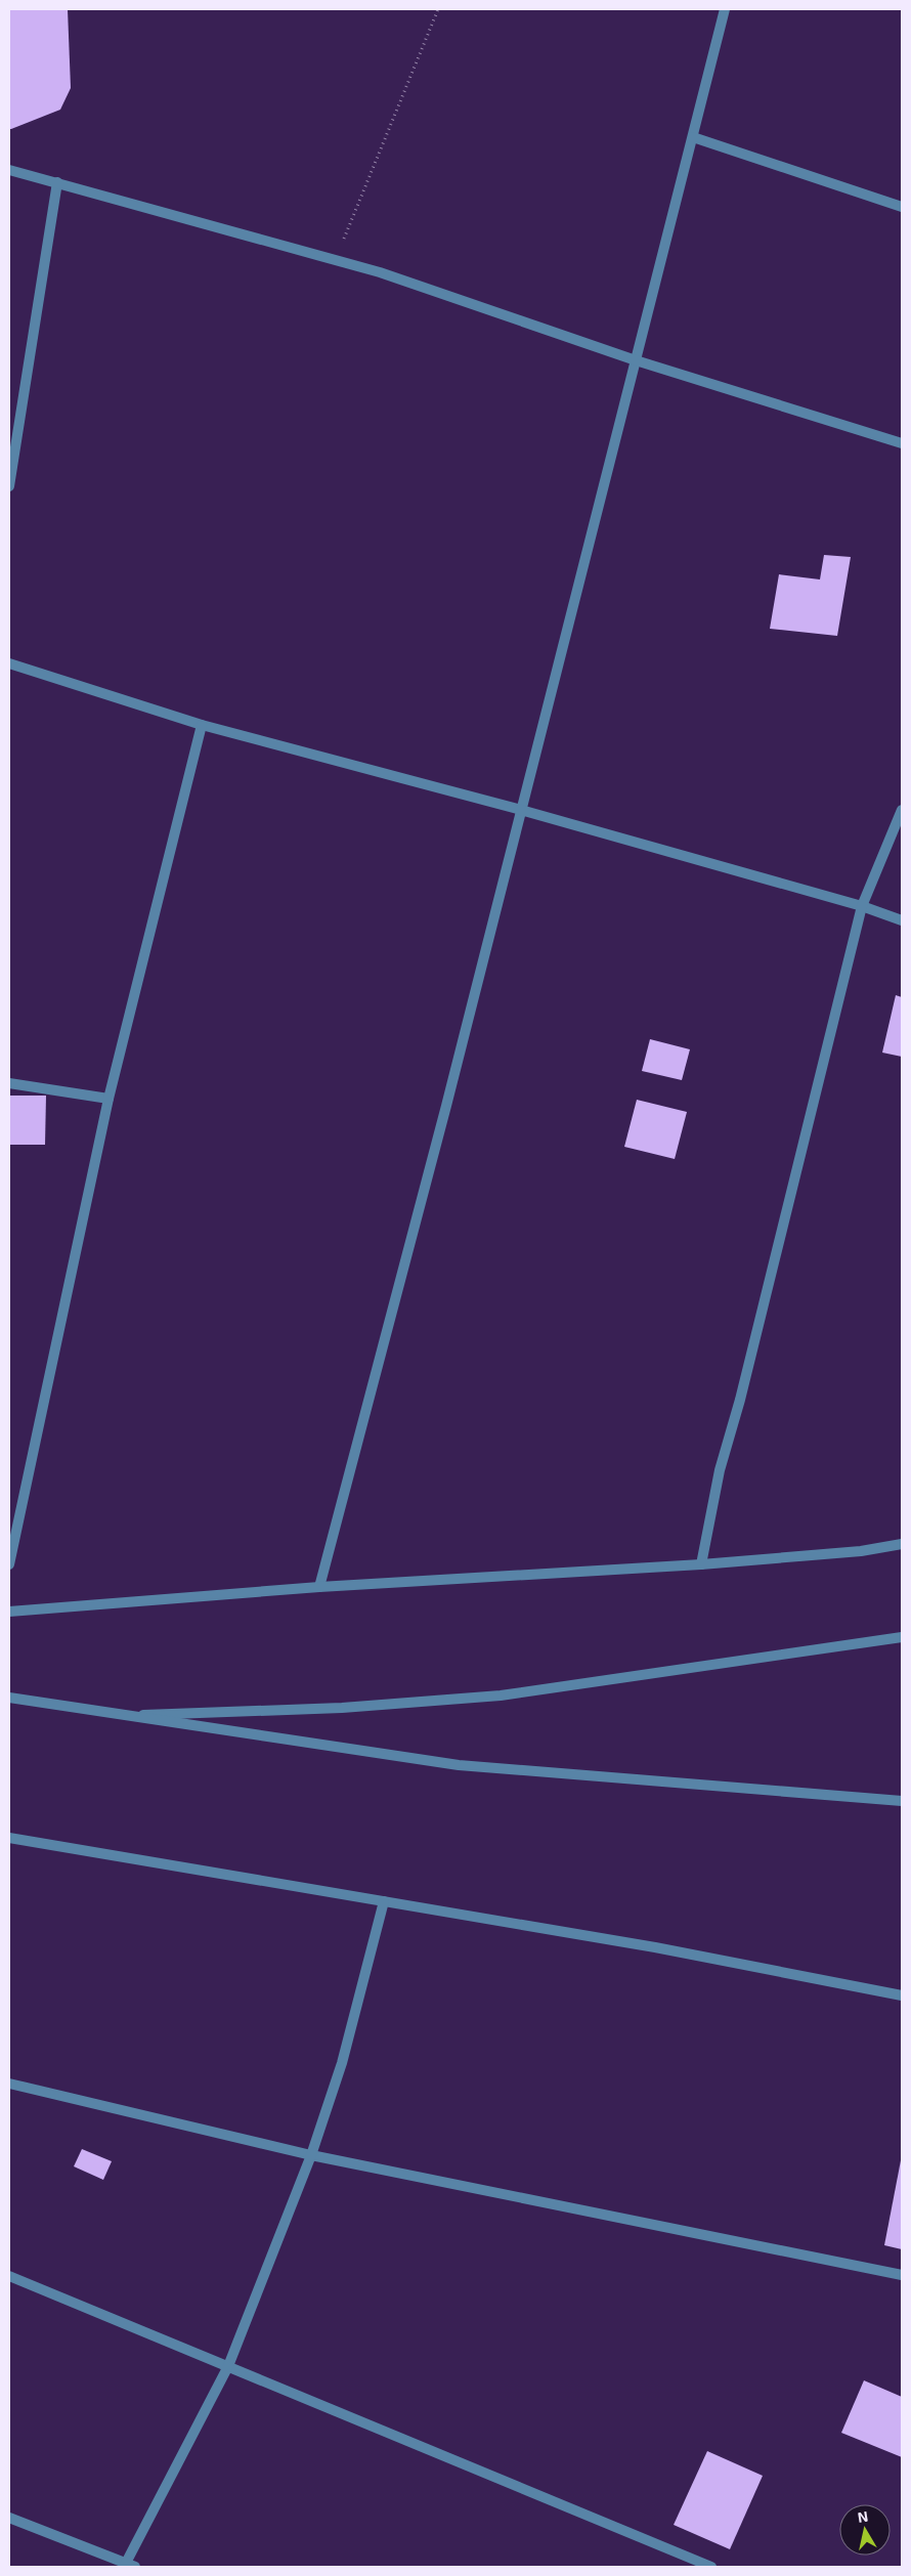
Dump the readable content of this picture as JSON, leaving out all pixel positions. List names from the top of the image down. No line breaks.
{"north":"top"}
